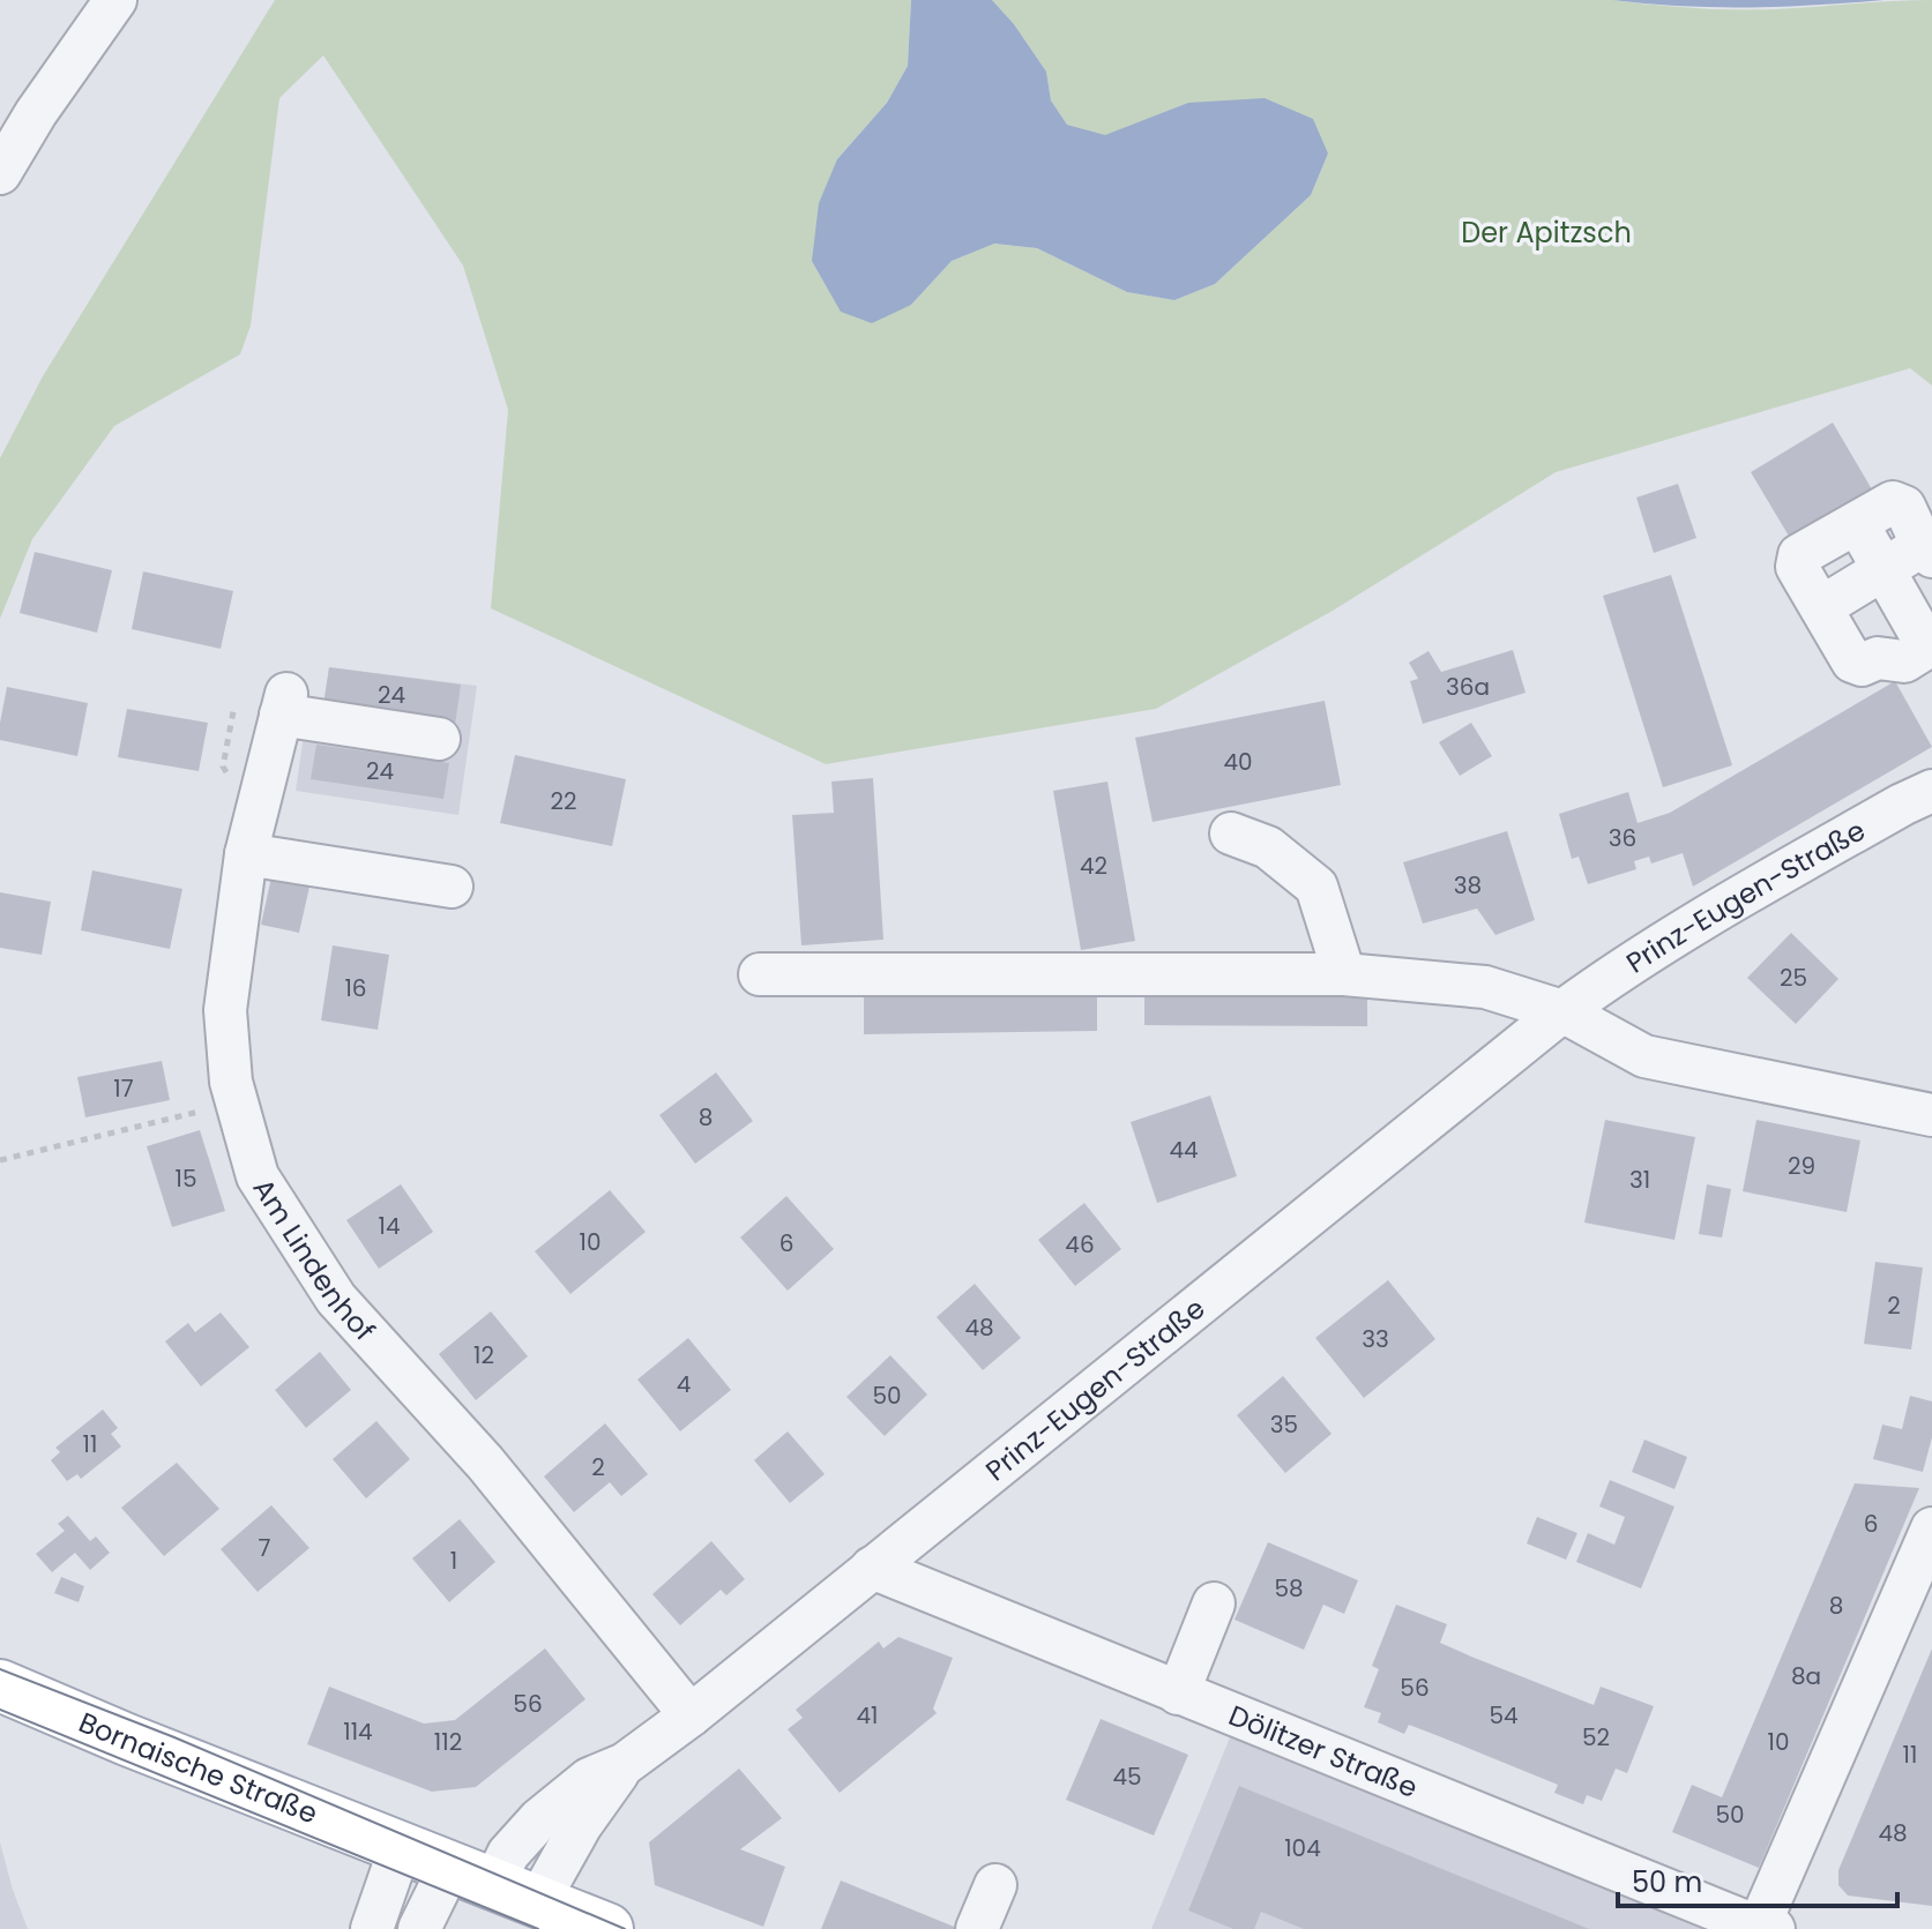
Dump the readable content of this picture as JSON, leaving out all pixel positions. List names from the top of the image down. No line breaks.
{"streets":{"main road":["Bornaische Straße"],"street":["Prinz-Eugen-Straße","Am Lindenhof","Dölitzer Straße"]},"crossings":[["Prinz-Eugen-Straße","Am Lindenhof"],["Prinz-Eugen-Straße","Dölitzer Straße"],["Prinz-Eugen-Straße","Bornaische Straße"]],"parks":["Der Apitzsch"],"house_numbers":["36a","24","40","24","22","36","42","38","25","16","17","8","44","29","15","31","14","10","6","46","2","48","33","12","4","50","35","11","2","6","7","1","58","8","8a","56","56","41","54","114","52","112","10","11","45","50","48","104"],"scale_bar":"50 m"}
